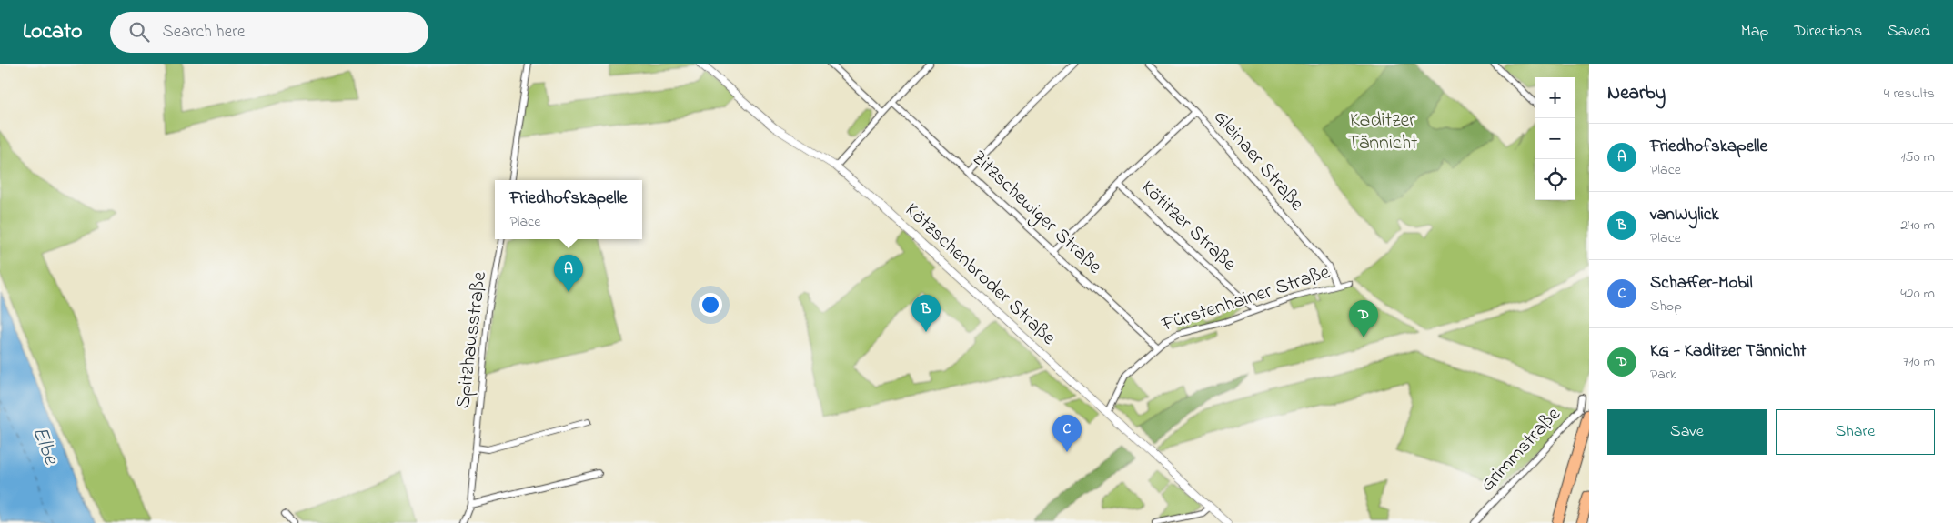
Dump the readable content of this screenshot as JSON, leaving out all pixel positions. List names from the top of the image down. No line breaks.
{"streets":{"street":["Gleinaer Straße","Zitzschewiger Straße","Kötitzer Straße","Kötzschenbroder Straße","Fürstenhainer Straße","Spitzhausstraße","Grimmstraße"]},"crossings":[["Gleinaer Straße","Fürstenhainer Straße"],["Zitzschewiger Straße","Fürstenhainer Straße"],["Kötitzer Straße","Fürstenhainer Straße"],["Kötzschenbroder Straße","Fürstenhainer Straße"]],"water":["Elbe"],"parks":["Kaditzer Tännicht"],"page":{"header":"Locato","search":"Search here","nav":["Map","Directions","Saved"],"heading":["Nearby","4 results"],"map_buttons":["+","−"],"list":[{"mark":"A","name":"Friedhofskapelle","note":"Place","value":"150 m"},{"mark":"B","name":"vanWylick","note":"Place","value":"240 m"},{"mark":"C","name":"Schaffer-Mobil","note":"Shop","value":"420 m"},{"mark":"D","name":"KG - Kaditzer Tännicht","note":"Park","value":"710 m"}],"popup":["Friedhofskapelle","Place"],"pins":["A","B","D","C"],"buttons":["Save","Share"]}}
